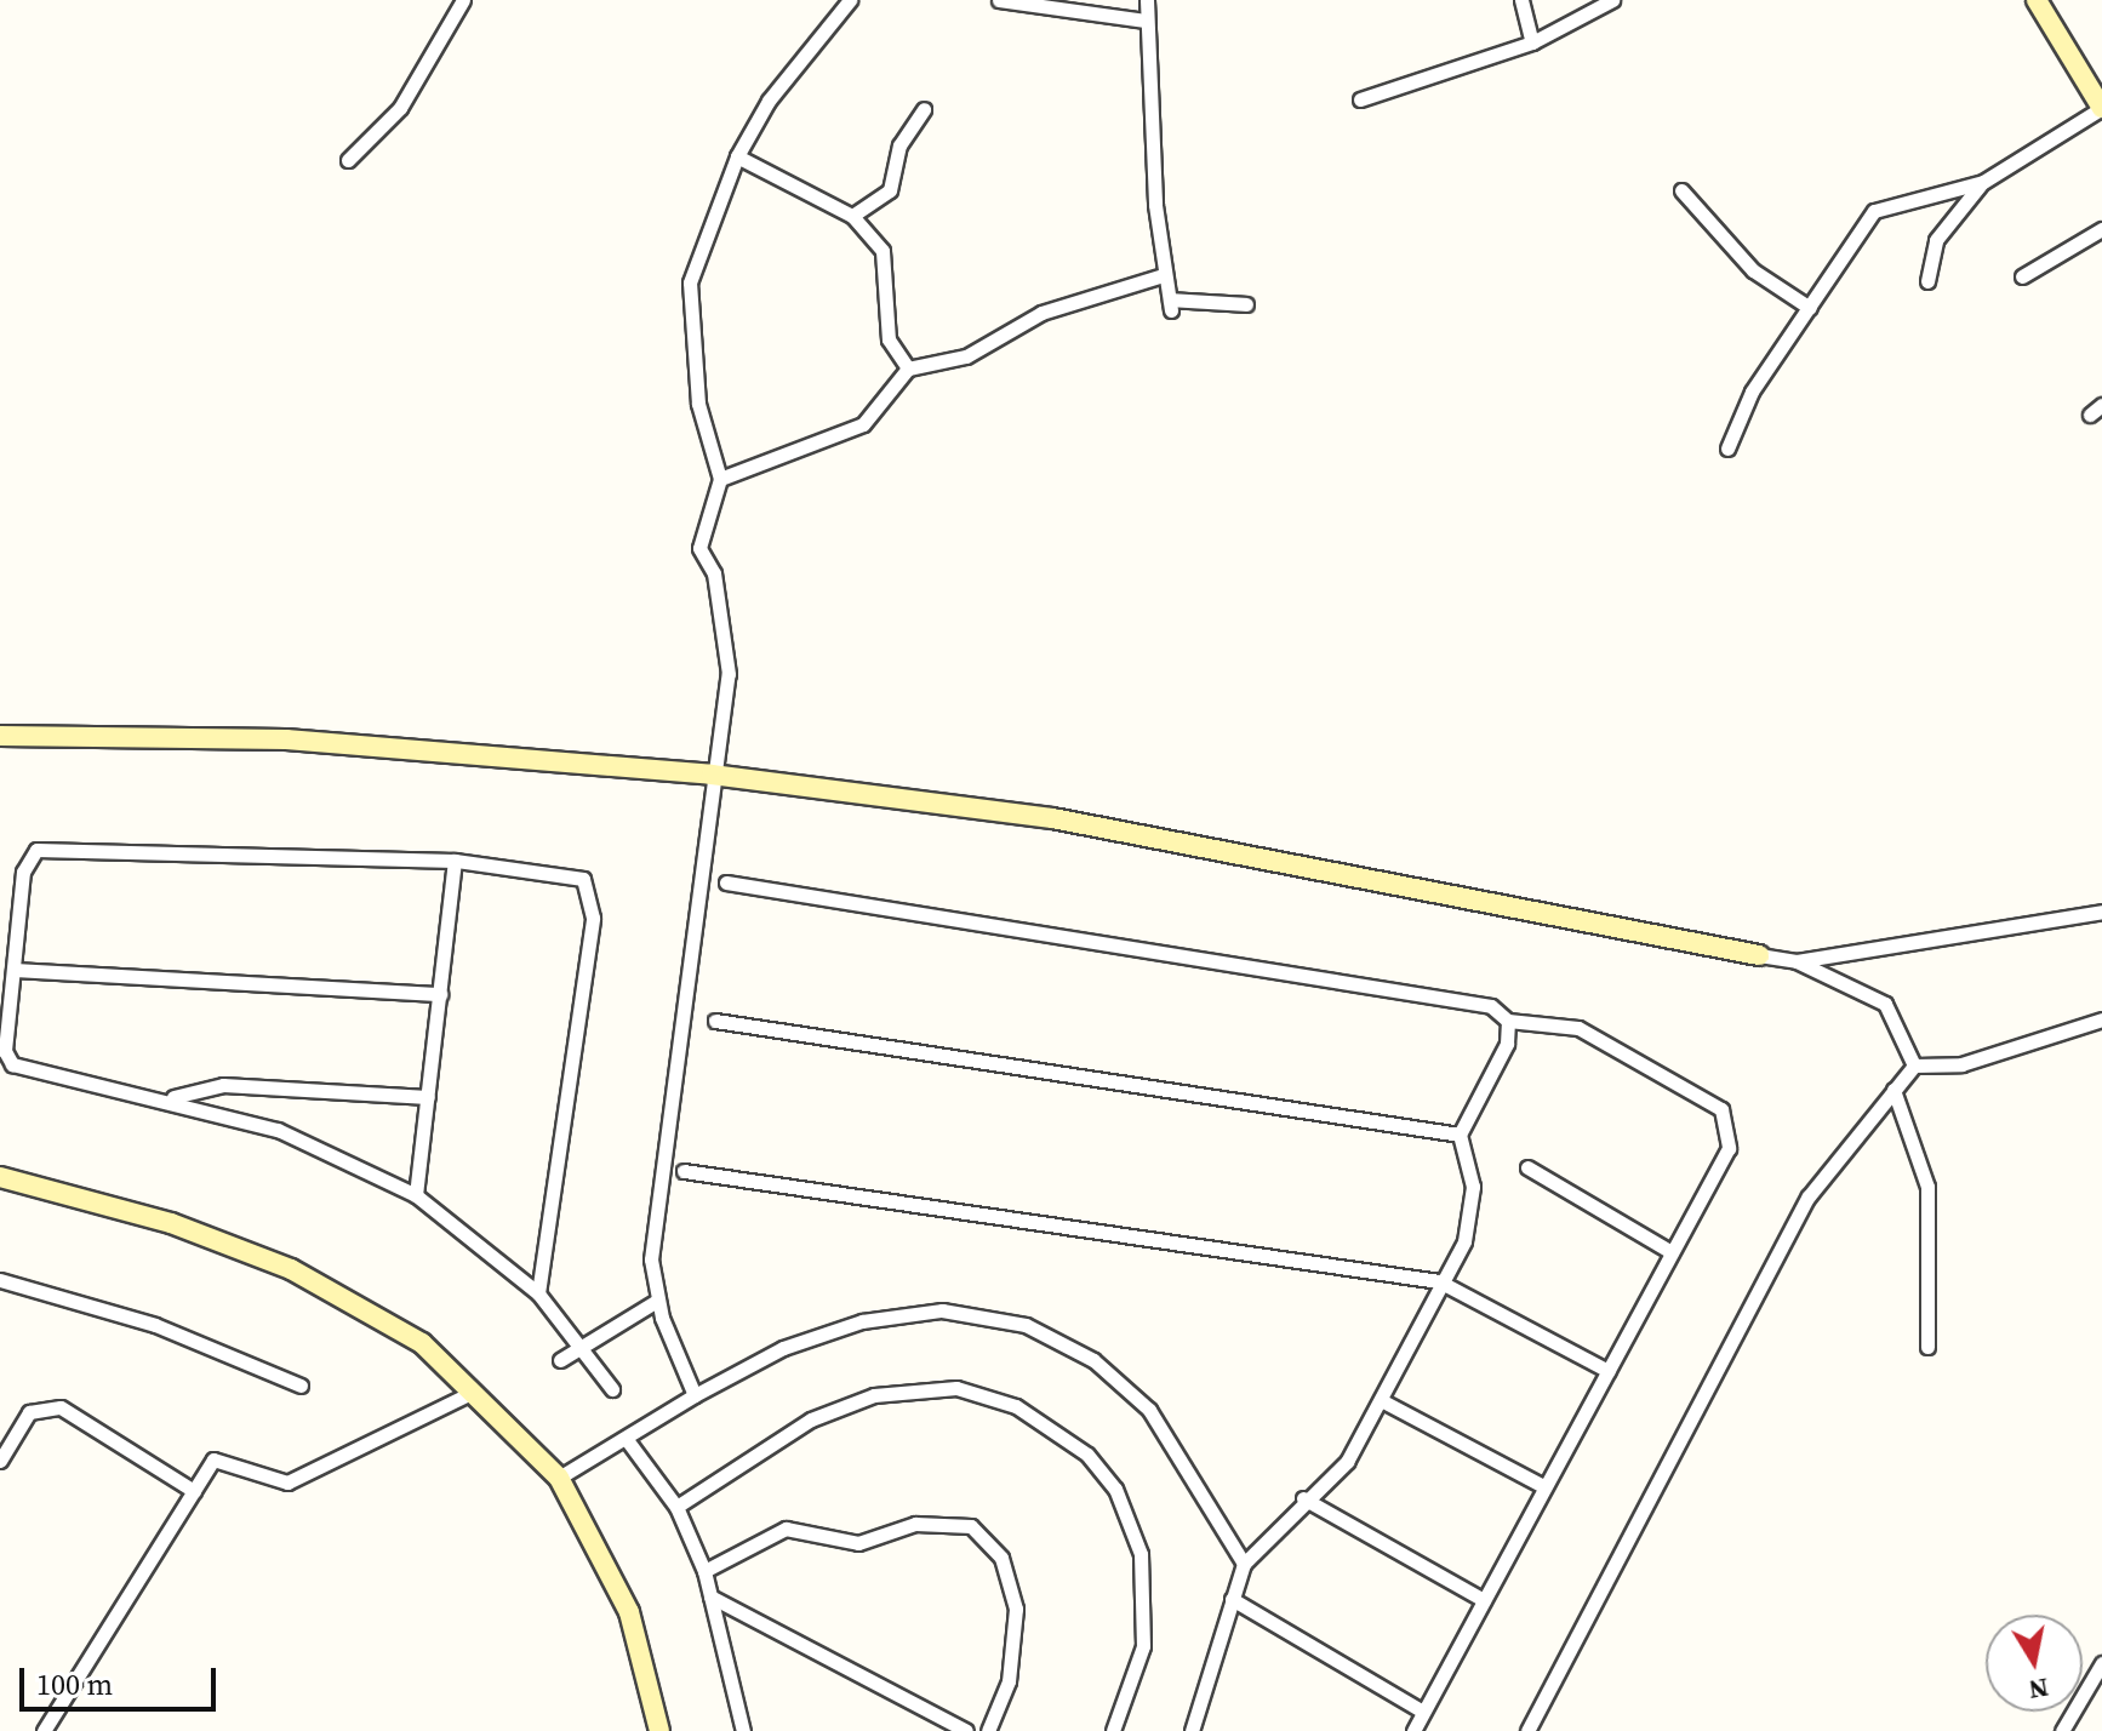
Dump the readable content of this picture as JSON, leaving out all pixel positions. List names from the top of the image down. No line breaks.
{"scale_bar":"100 m","north":"bottom"}
